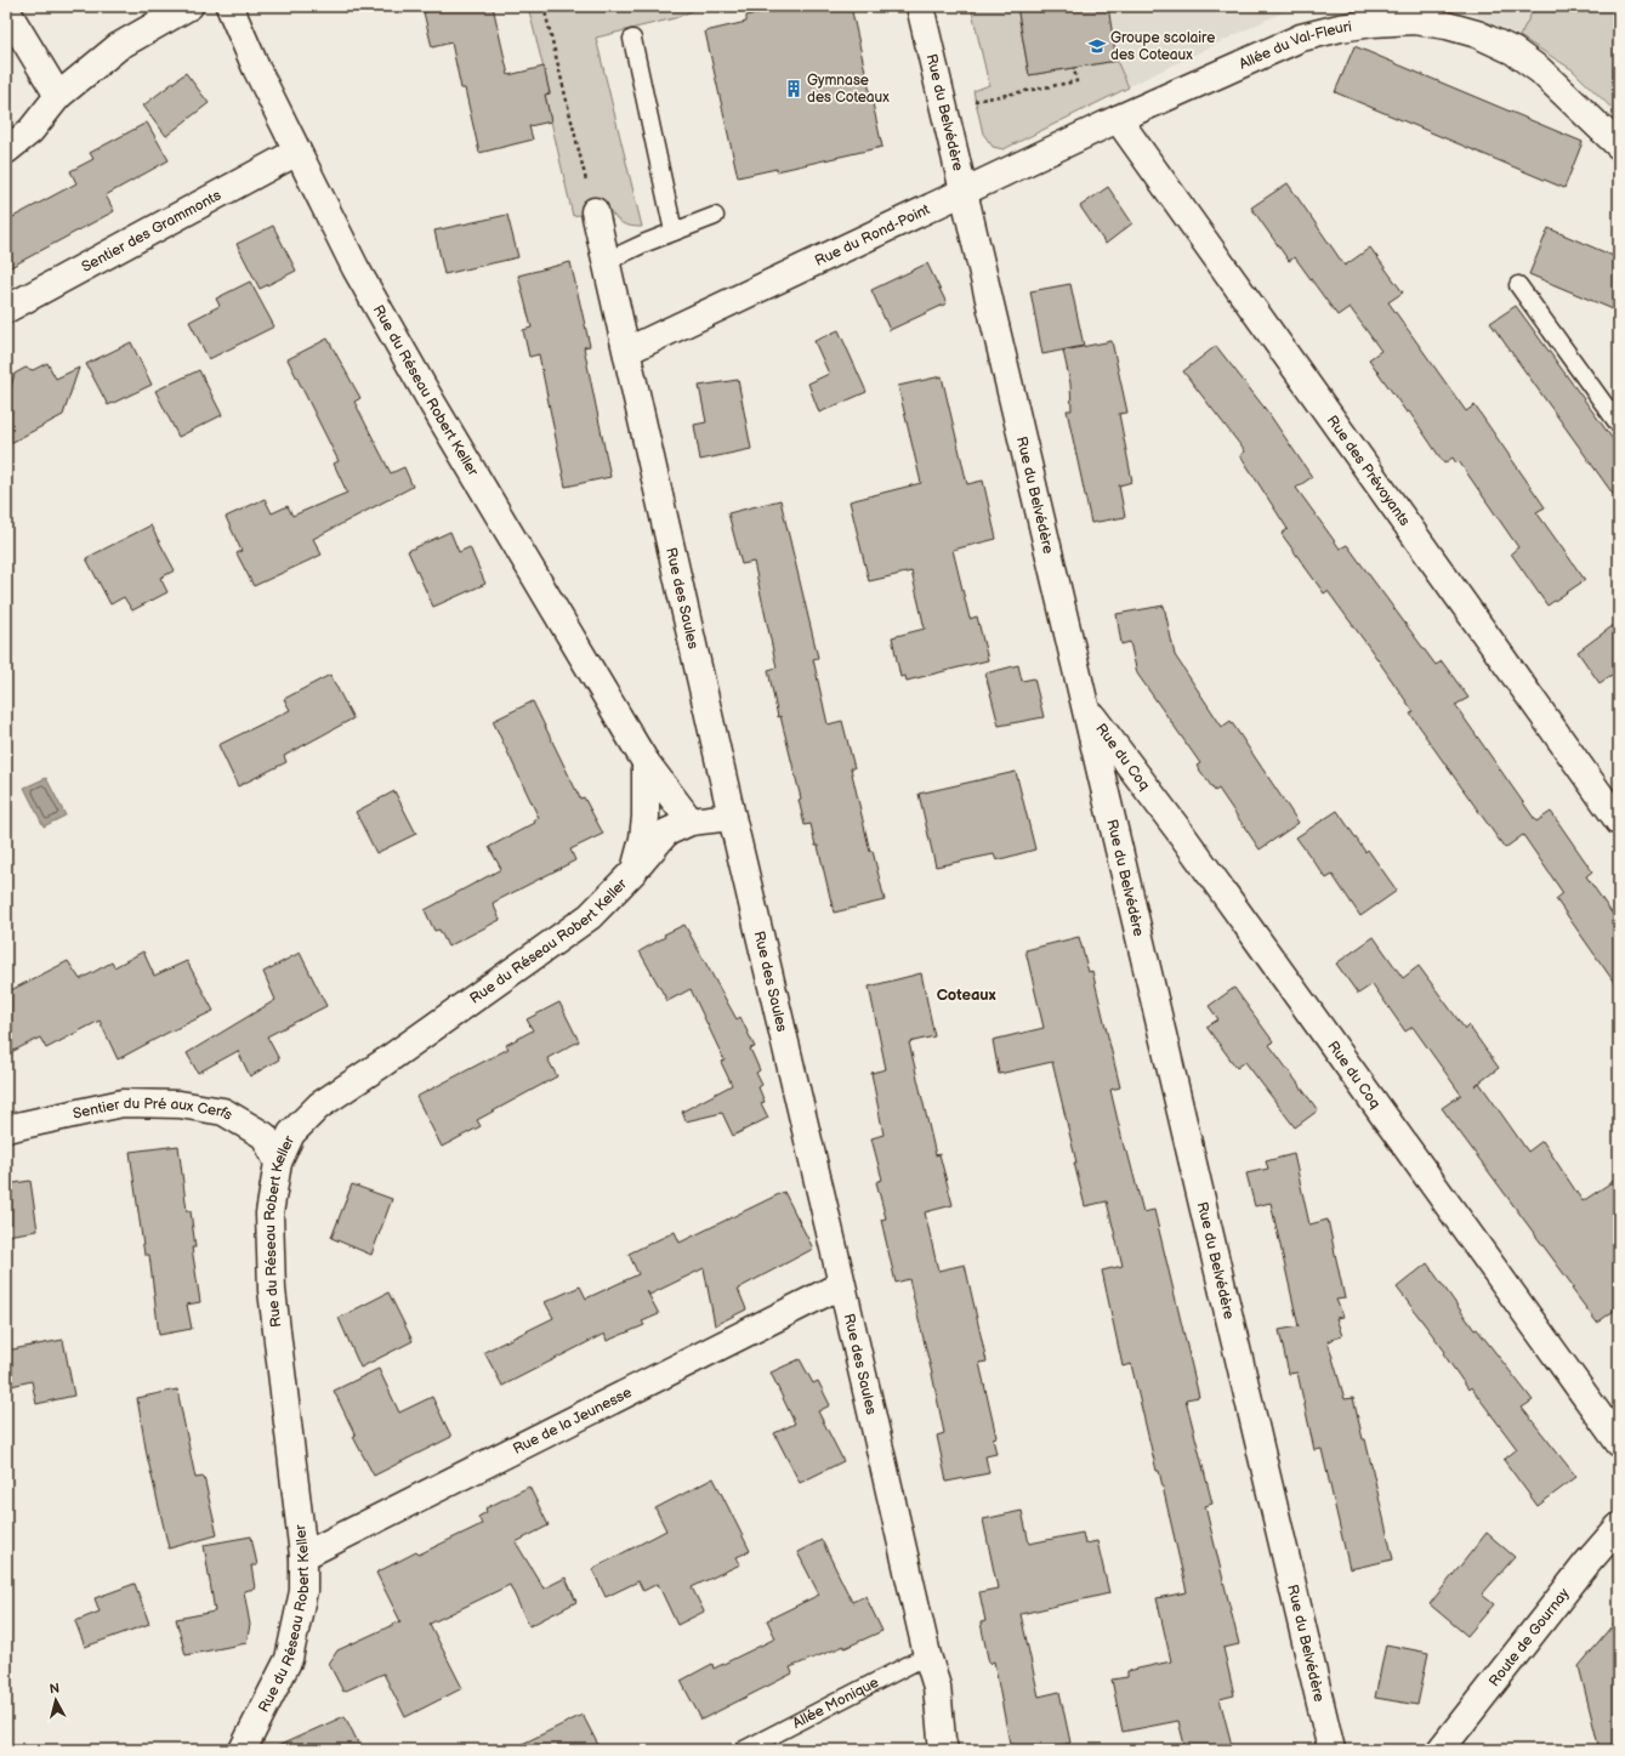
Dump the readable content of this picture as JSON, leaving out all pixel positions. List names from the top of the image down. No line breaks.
{"streets":{"street":["Allée du Val-Fleuri","Rue du Belvédère","Sentier des Grammonts","Rue du Rond-Point","Rue du Réseau Robert Keller","Rue des Prévoyants","Rue des Saules","Rue du Coq","Sentier du Pré aux Cerfs","Rue de la Jeunesse","Route de Gournay"],"lane":["Allée Monique"]},"crossings":[["Allée du Val-Fleuri","Rue du Rond-Point"],["Allée du Val-Fleuri","Rue des Prévoyants"],["Rue du Belvédère","Rue du Rond-Point"],["Rue du Belvédère","Rue du Coq"],["Sentier des Grammonts","Rue du Réseau Robert Keller"],["Rue du Rond-Point","Rue des Prévoyants"],["Rue du Rond-Point","Rue des Saules"],["Rue du Réseau Robert Keller","Rue des Saules"],["Rue du Réseau Robert Keller","Sentier du Pré aux Cerfs"],["Rue du Réseau Robert Keller","Rue de la Jeunesse"],["Rue des Saules","Rue de la Jeunesse"],["Rue des Saules","Allée Monique"]],"districts":["Coteaux"],"places":{"school or university":["Groupe scolaire des Coteaux"],"building":["Gymnase des Coteaux"]},"north":"top"}
